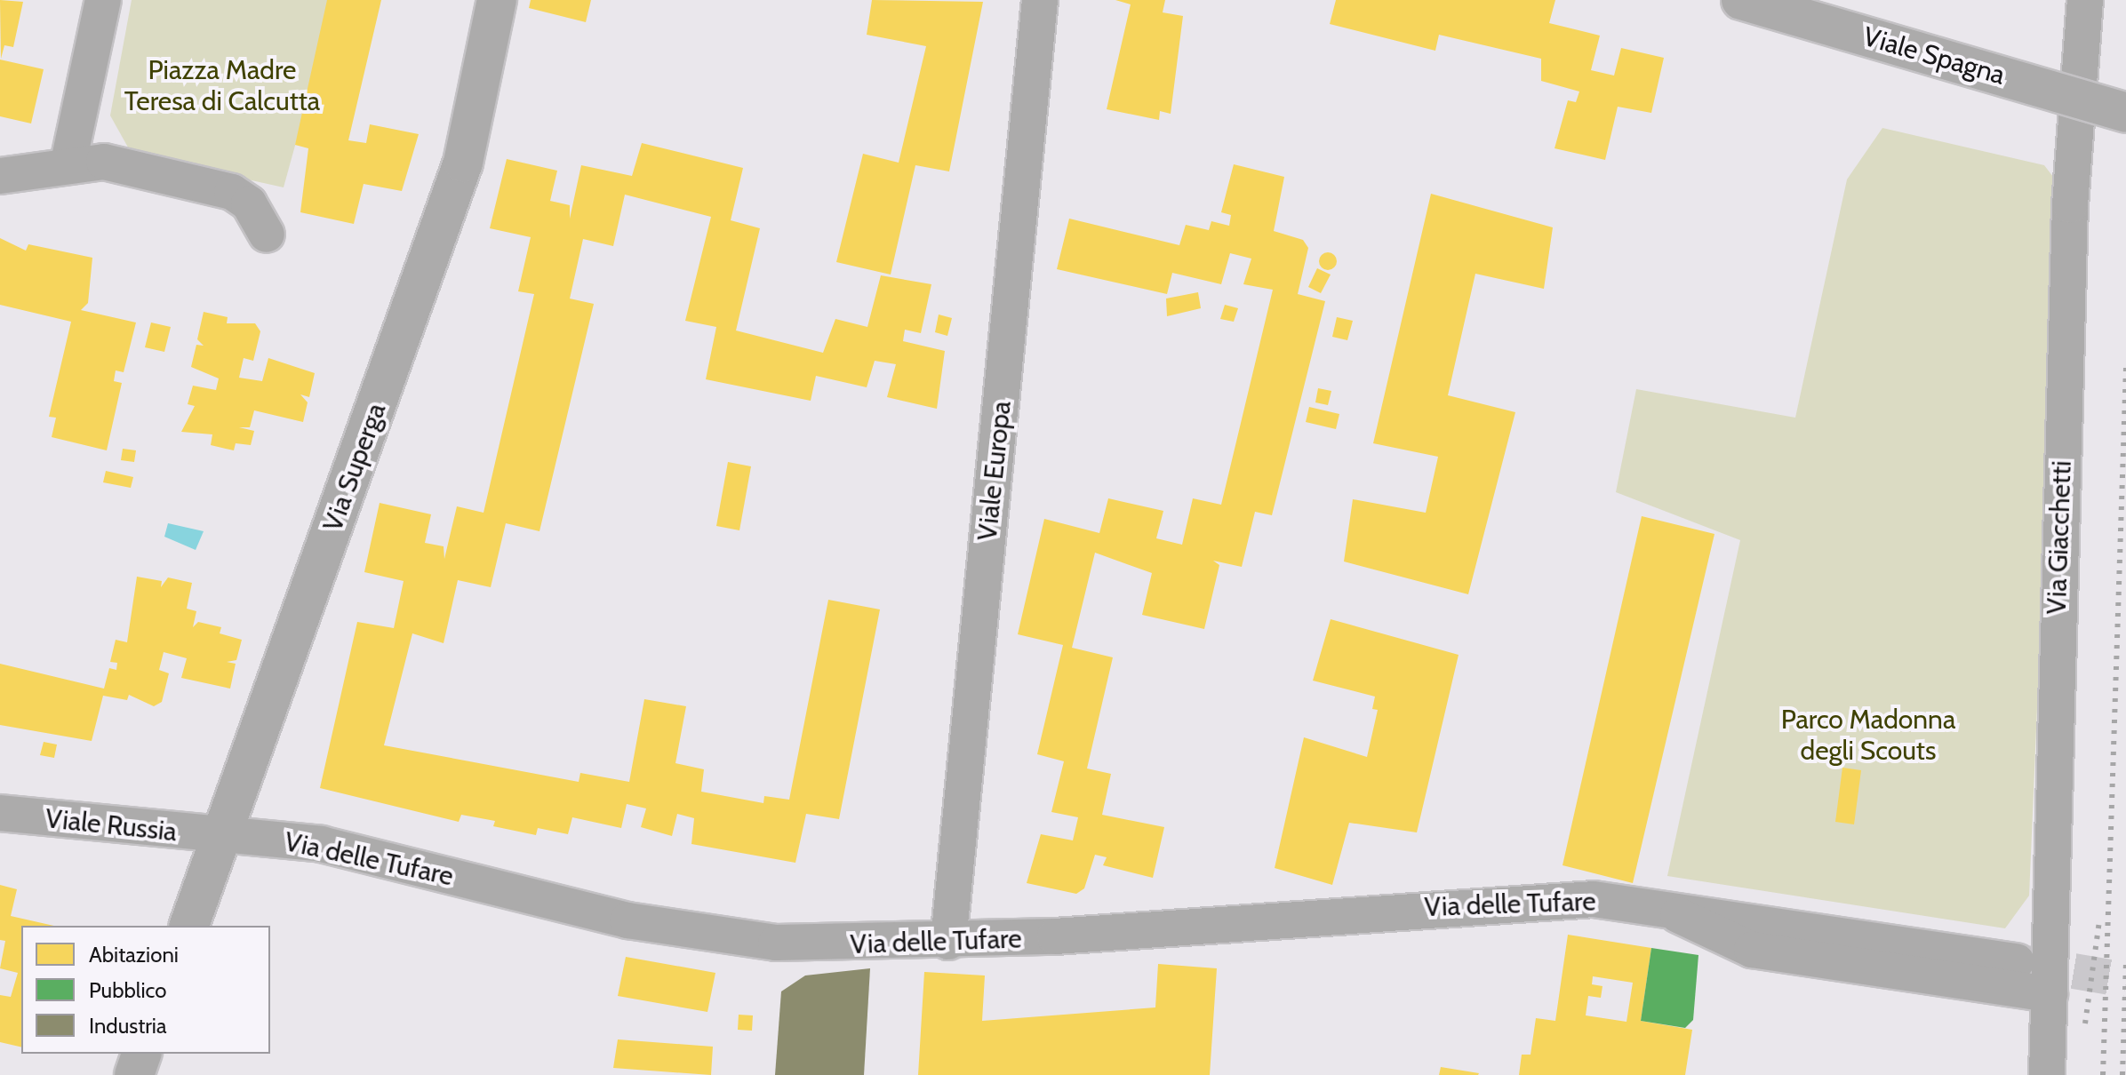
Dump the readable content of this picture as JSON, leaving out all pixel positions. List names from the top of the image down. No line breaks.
{"streets":{"street":["Viale Spagna","Via Superga","Viale Europa","Via Giacchetti","Viale Russia","Via delle Tufare"]},"crossings":[["Via Superga","Viale Russia"],["Via Superga","Via delle Tufare"],["Viale Europa","Via delle Tufare"],["Via Giacchetti","Via delle Tufare"],["Viale Russia","Via delle Tufare"]],"parks":["Piazza Madre Teresa di Calcutta","Parco Madonna degli Scouts"],"legend":["Abitazioni","Pubblico","Industria"]}
